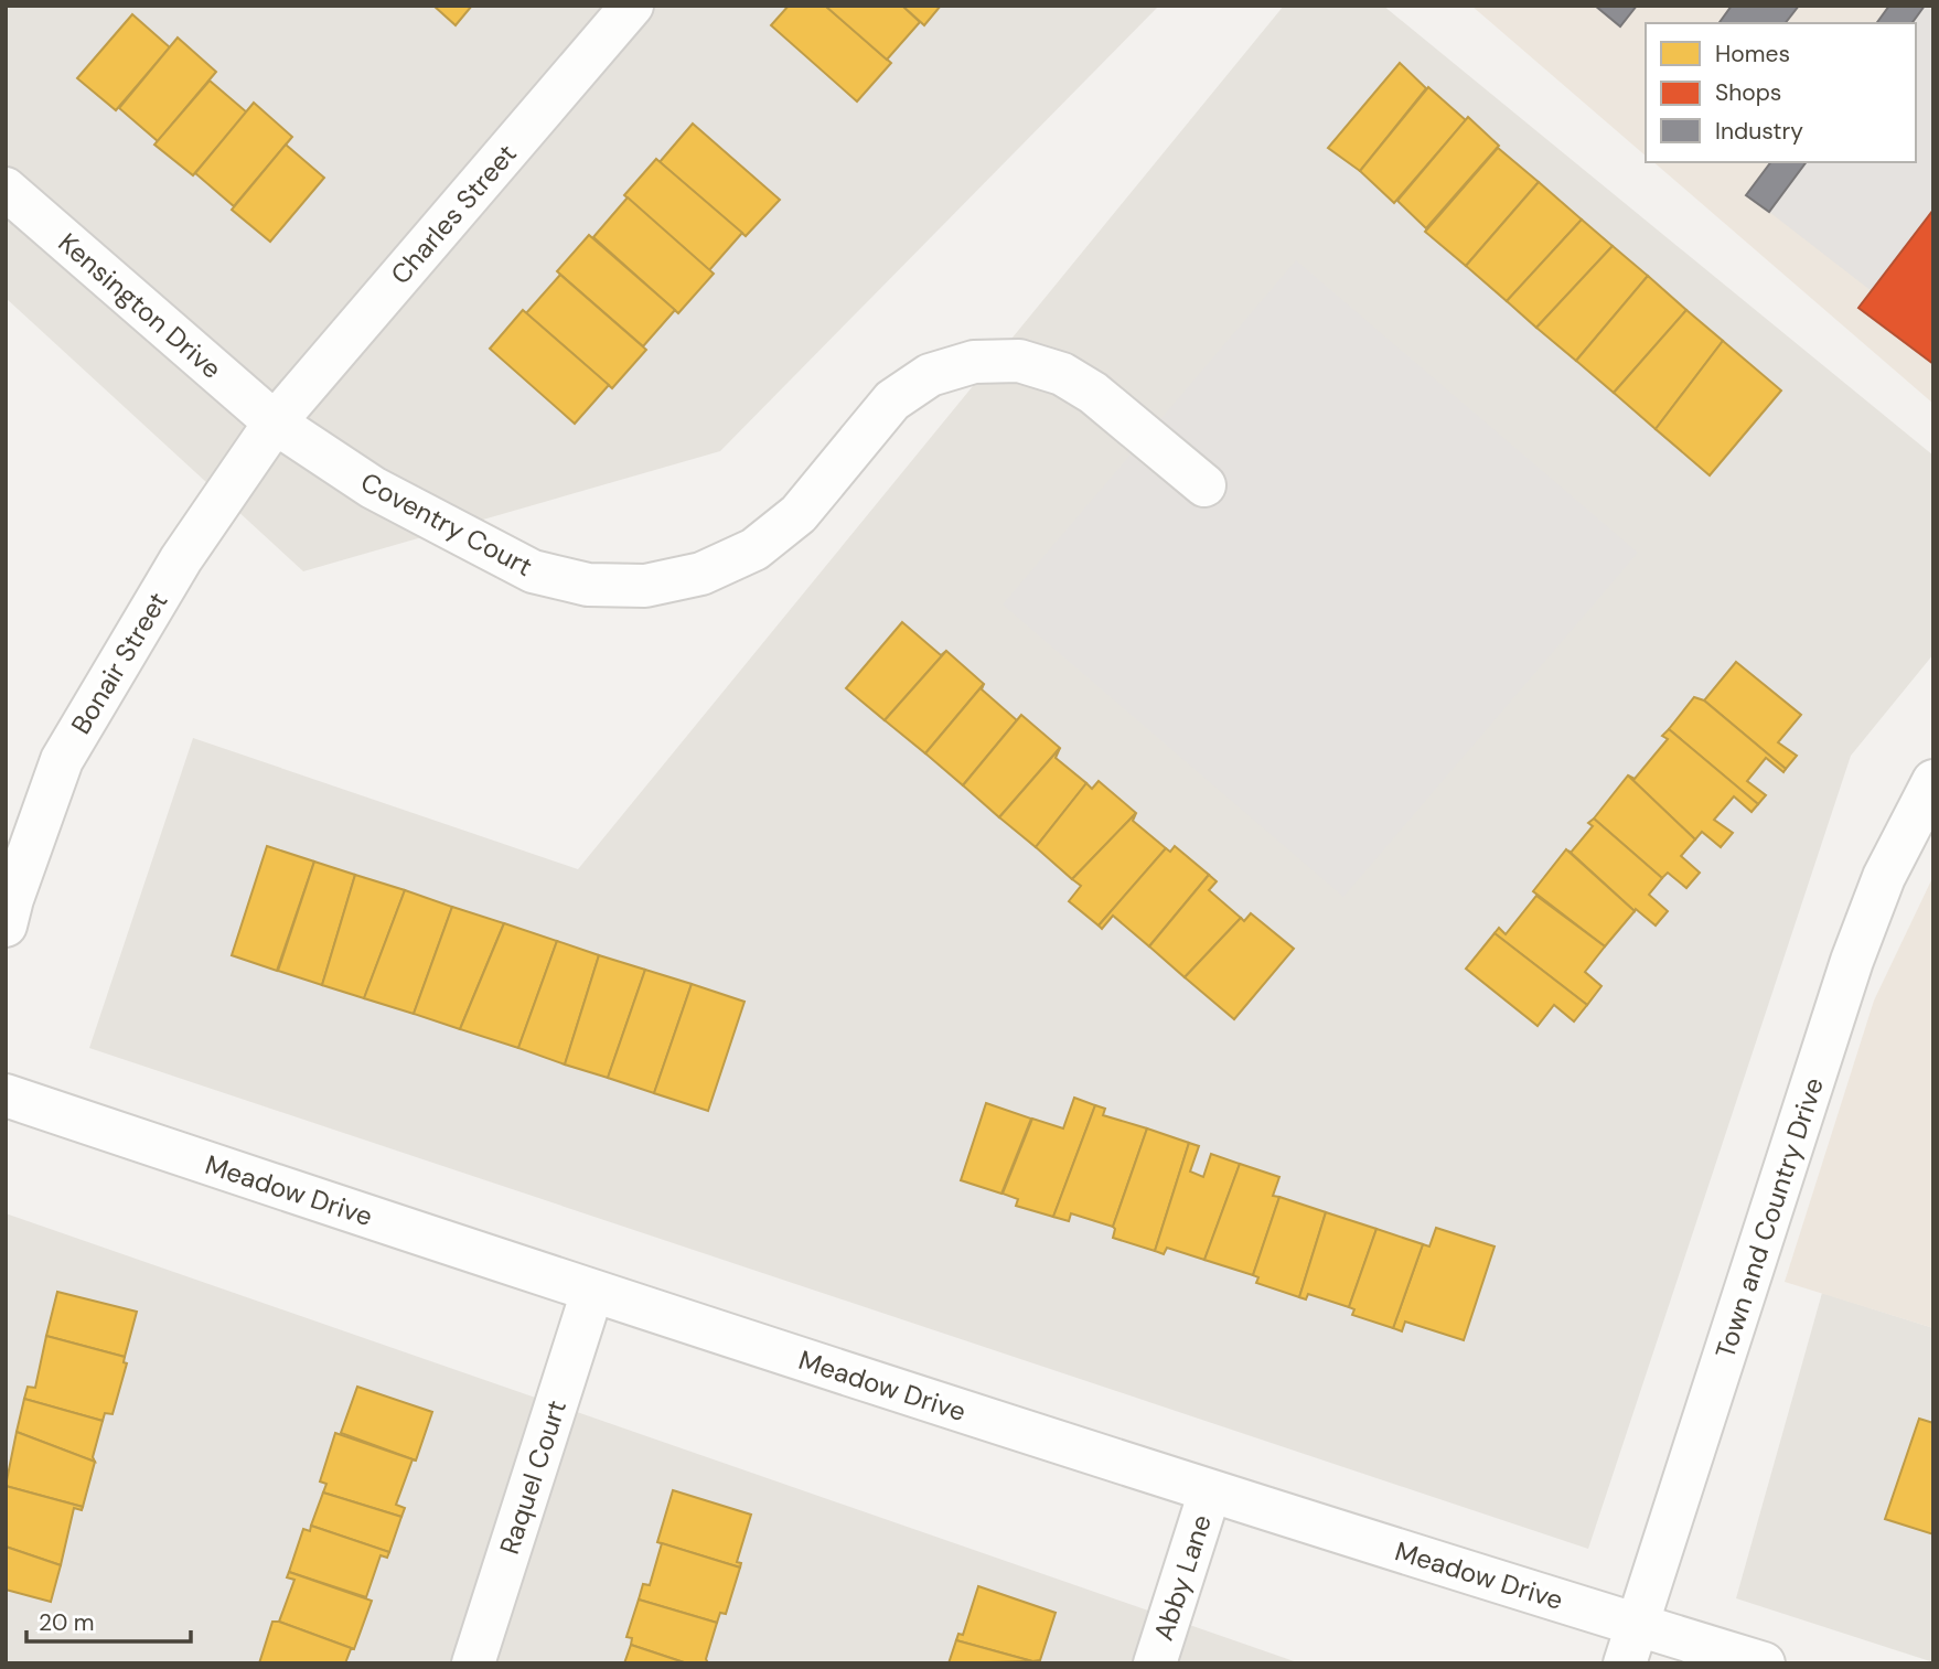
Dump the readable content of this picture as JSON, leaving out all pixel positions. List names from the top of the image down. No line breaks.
{"streets":{"street":["Charles Street","Kensington Drive","Coventry Court","Bonair Street","Meadow Drive","Town and Country Drive","Raquel Court","Abby Lane"]},"crossings":[["Charles Street","Kensington Drive"],["Charles Street","Coventry Court"],["Charles Street","Bonair Street"],["Kensington Drive","Coventry Court"],["Kensington Drive","Bonair Street"],["Coventry Court","Bonair Street"],["Meadow Drive","Town and Country Drive"],["Meadow Drive","Raquel Court"],["Meadow Drive","Abby Lane"]],"legend":["Homes","Shops","Industry"],"scale_bar":"20 m"}
